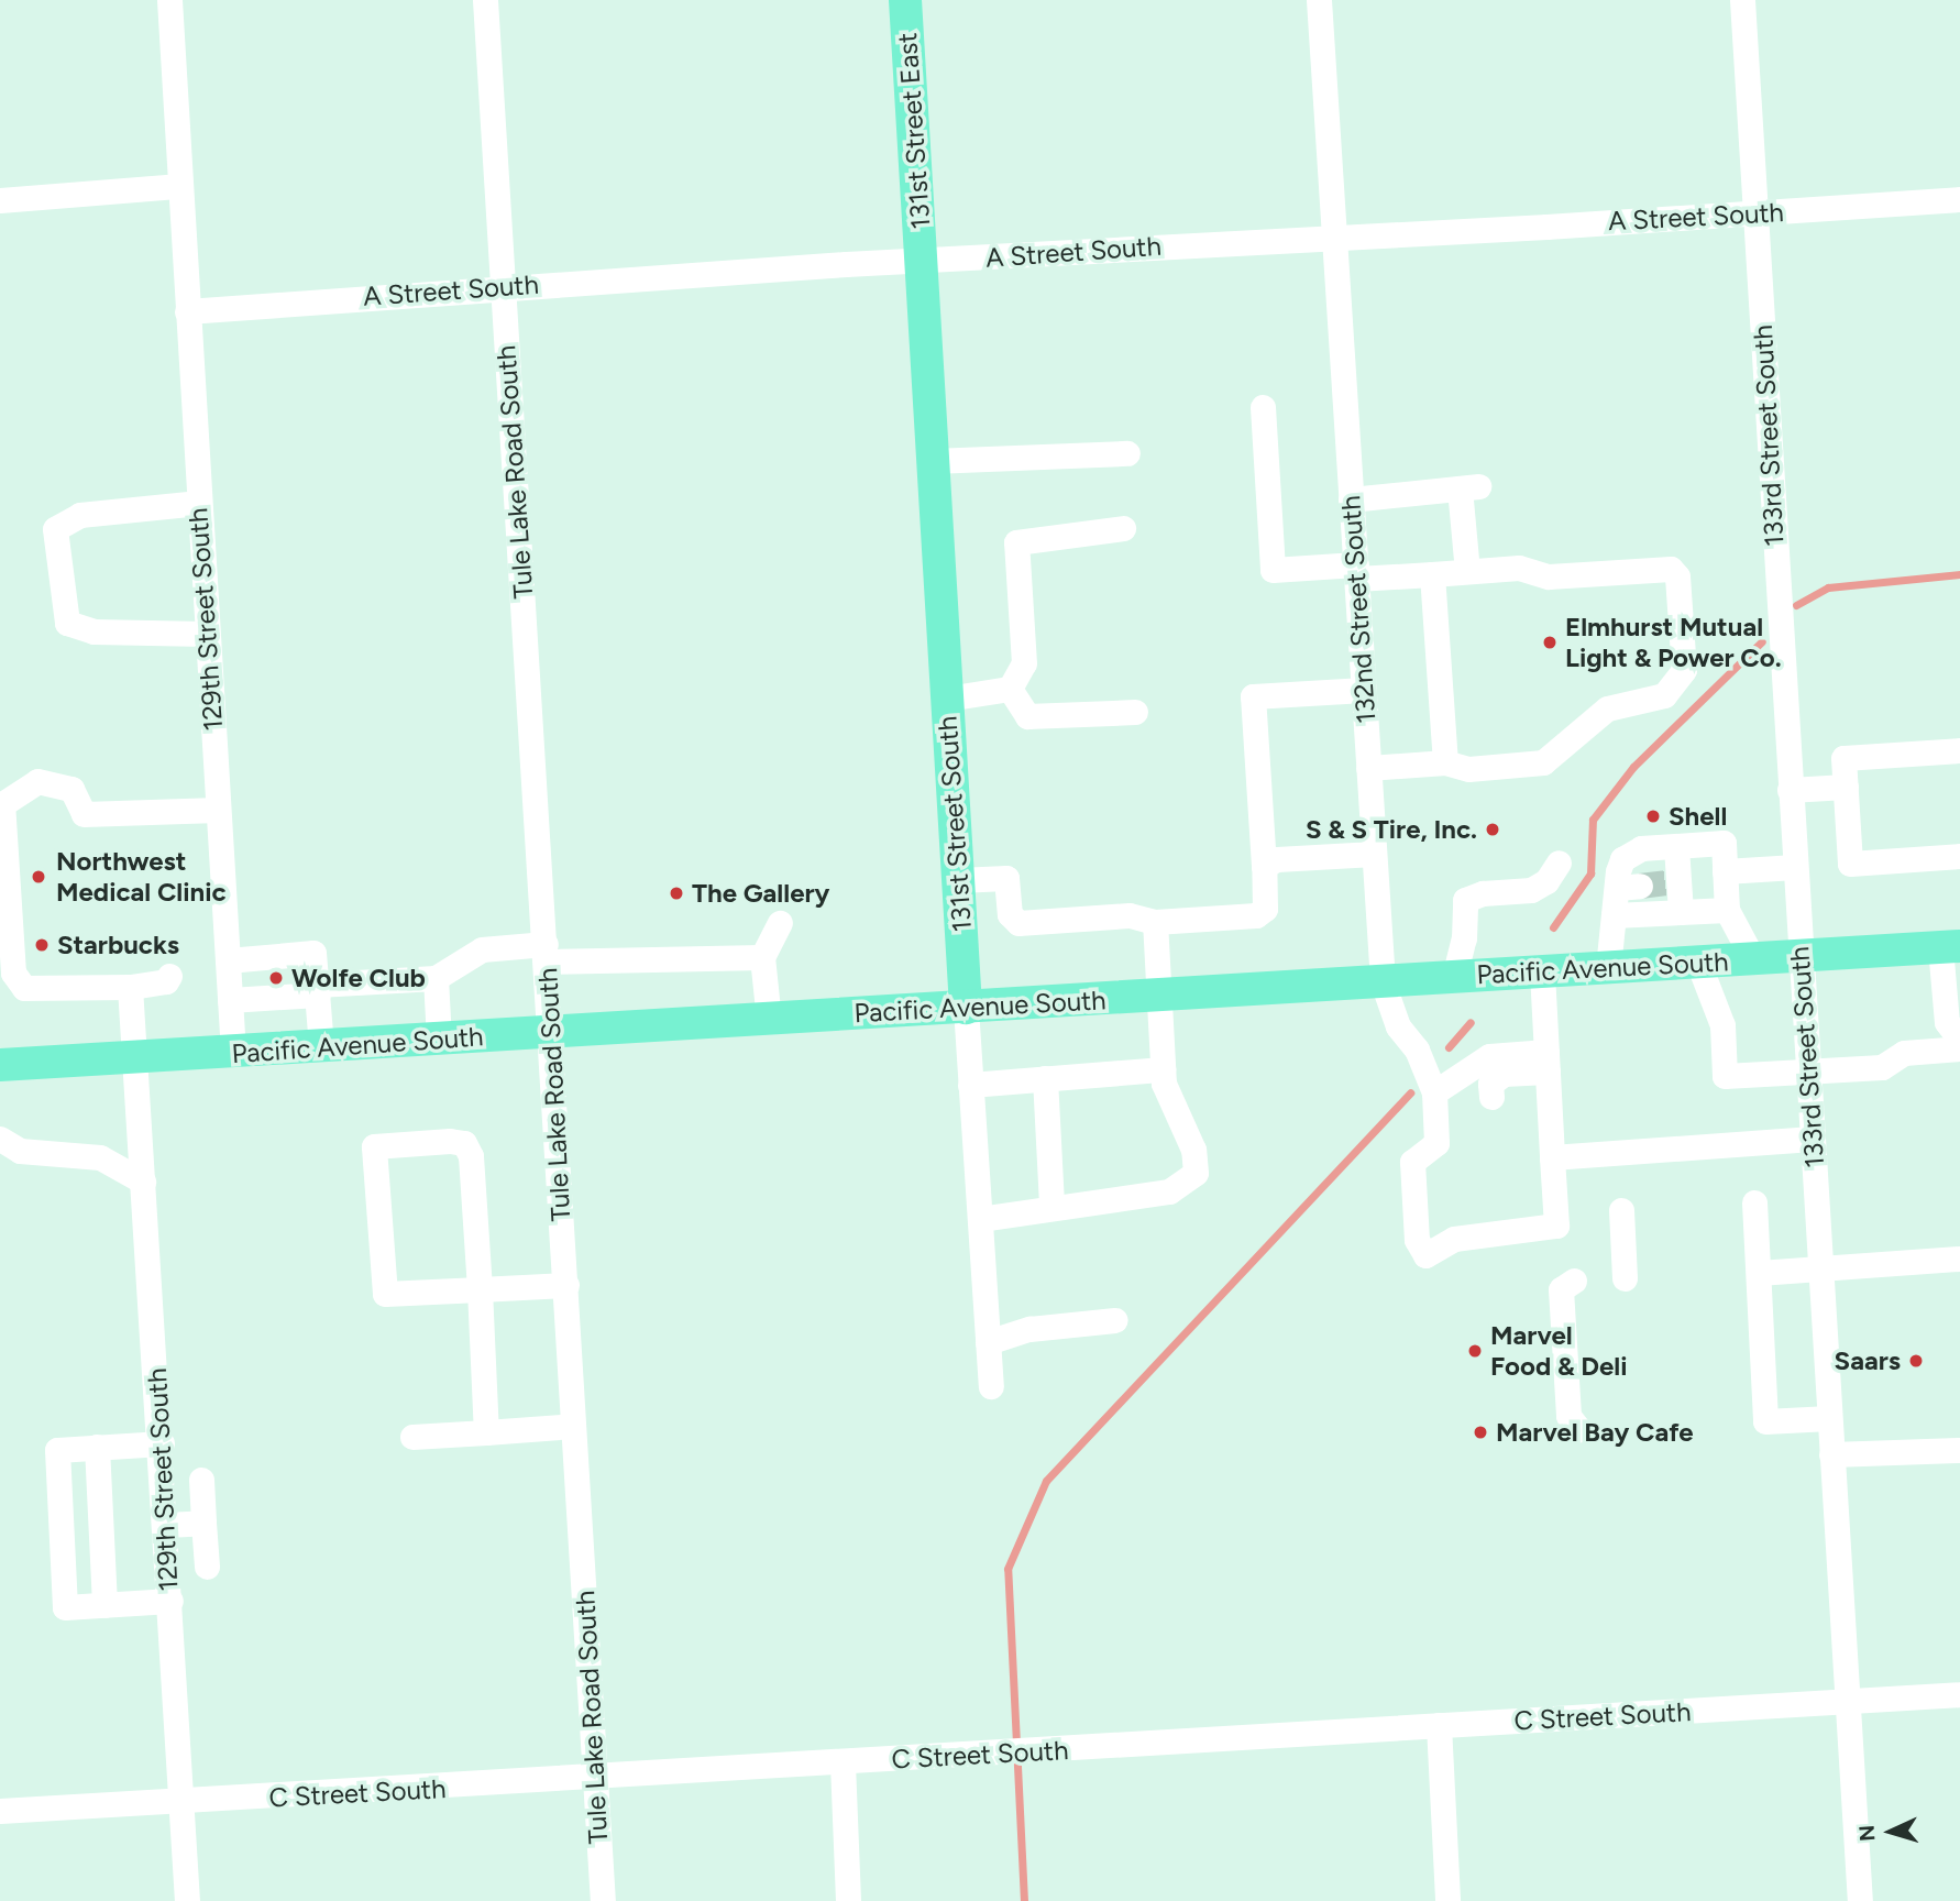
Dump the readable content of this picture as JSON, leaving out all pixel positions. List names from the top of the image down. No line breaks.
{"streets":{"main road":["131st Street East","131st Street South","Pacific Avenue South"],"street":["A Street South","133rd Street South","Tule Lake Road South","132nd Street South","129th Street South","C Street South"]},"crossings":[["131st Street East","A Street South"],["131st Street East","131st Street South"],["A Street South","133rd Street South"],["A Street South","Tule Lake Road South"],["A Street South","132nd Street South"],["A Street South","129th Street South"],["A Street South","131st Street South"],["133rd Street South","Pacific Avenue South"],["133rd Street South","C Street South"],["Tule Lake Road South","Pacific Avenue South"],["Tule Lake Road South","C Street South"],["132nd Street South","Pacific Avenue South"],["129th Street South","Pacific Avenue South"],["129th Street South","C Street South"],["131st Street South","Pacific Avenue South"]],"places":["Elmhurst Mutual Light & Power Co.","Shell","S & S Tire, Inc.","Northwest Medical Clinic","The Gallery","Starbucks","Wolfe Club","Marvel Food & Deli","Saars","Marvel Bay Cafe"],"north":"left"}
